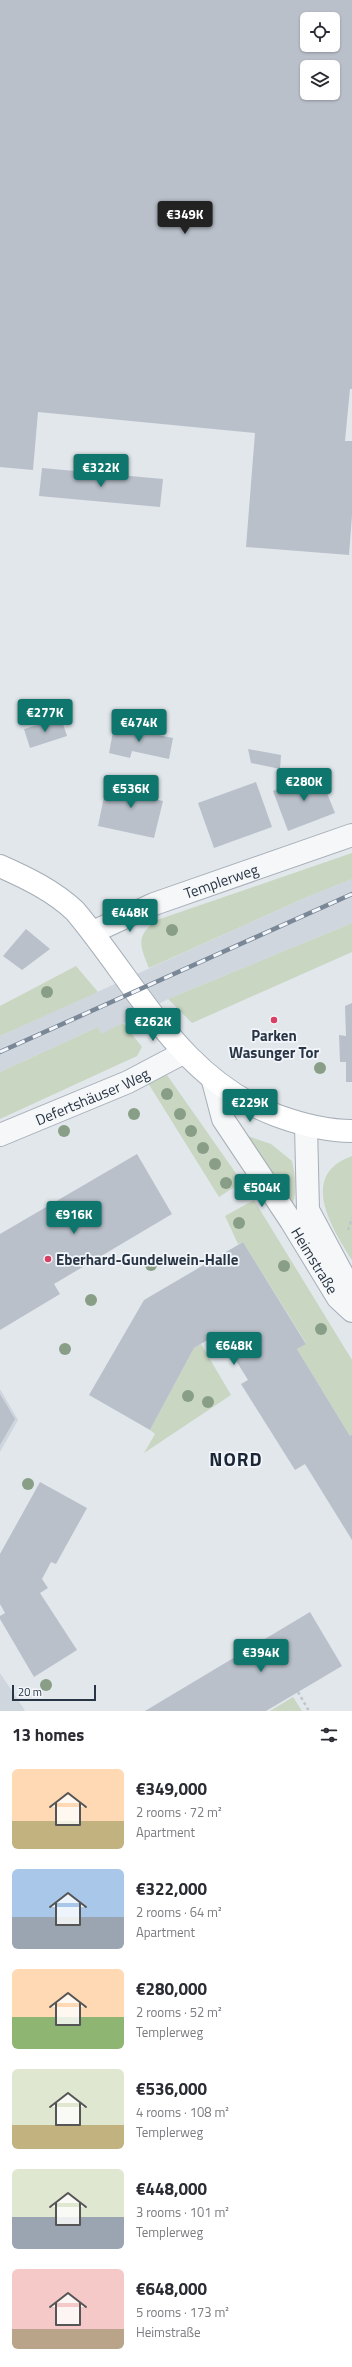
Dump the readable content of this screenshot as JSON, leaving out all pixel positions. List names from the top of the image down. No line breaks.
{"streets":{"street":["Templerweg","Defertshäuser Weg","Heimstraße"]},"districts":["NORD"],"places":["Parken Wasunger Tor","Eberhard-Gundelwein-Halle"],"scale_bar":"20 m","page":{"price":["€349K","€322K","€277K","€474K","€280K","€536K","€448K","€262K","€229K","€504K","€916K","€648K","€394K"],"scale":"20 m","heading":"13 homes","list":[{"name":"€349,000","note":"2 rooms · 72 m² · Apartment"},{"name":"€322,000","note":"2 rooms · 64 m² · Apartment"},{"name":"€280,000","note":"2 rooms · 52 m² · Templerweg"},{"name":"€536,000","note":"4 rooms · 108 m² · Templerweg"},{"name":"€448,000","note":"3 rooms · 101 m² · Templerweg"},{"name":"€648,000","note":"5 rooms · 173 m² · Heimstraße"}]}}
